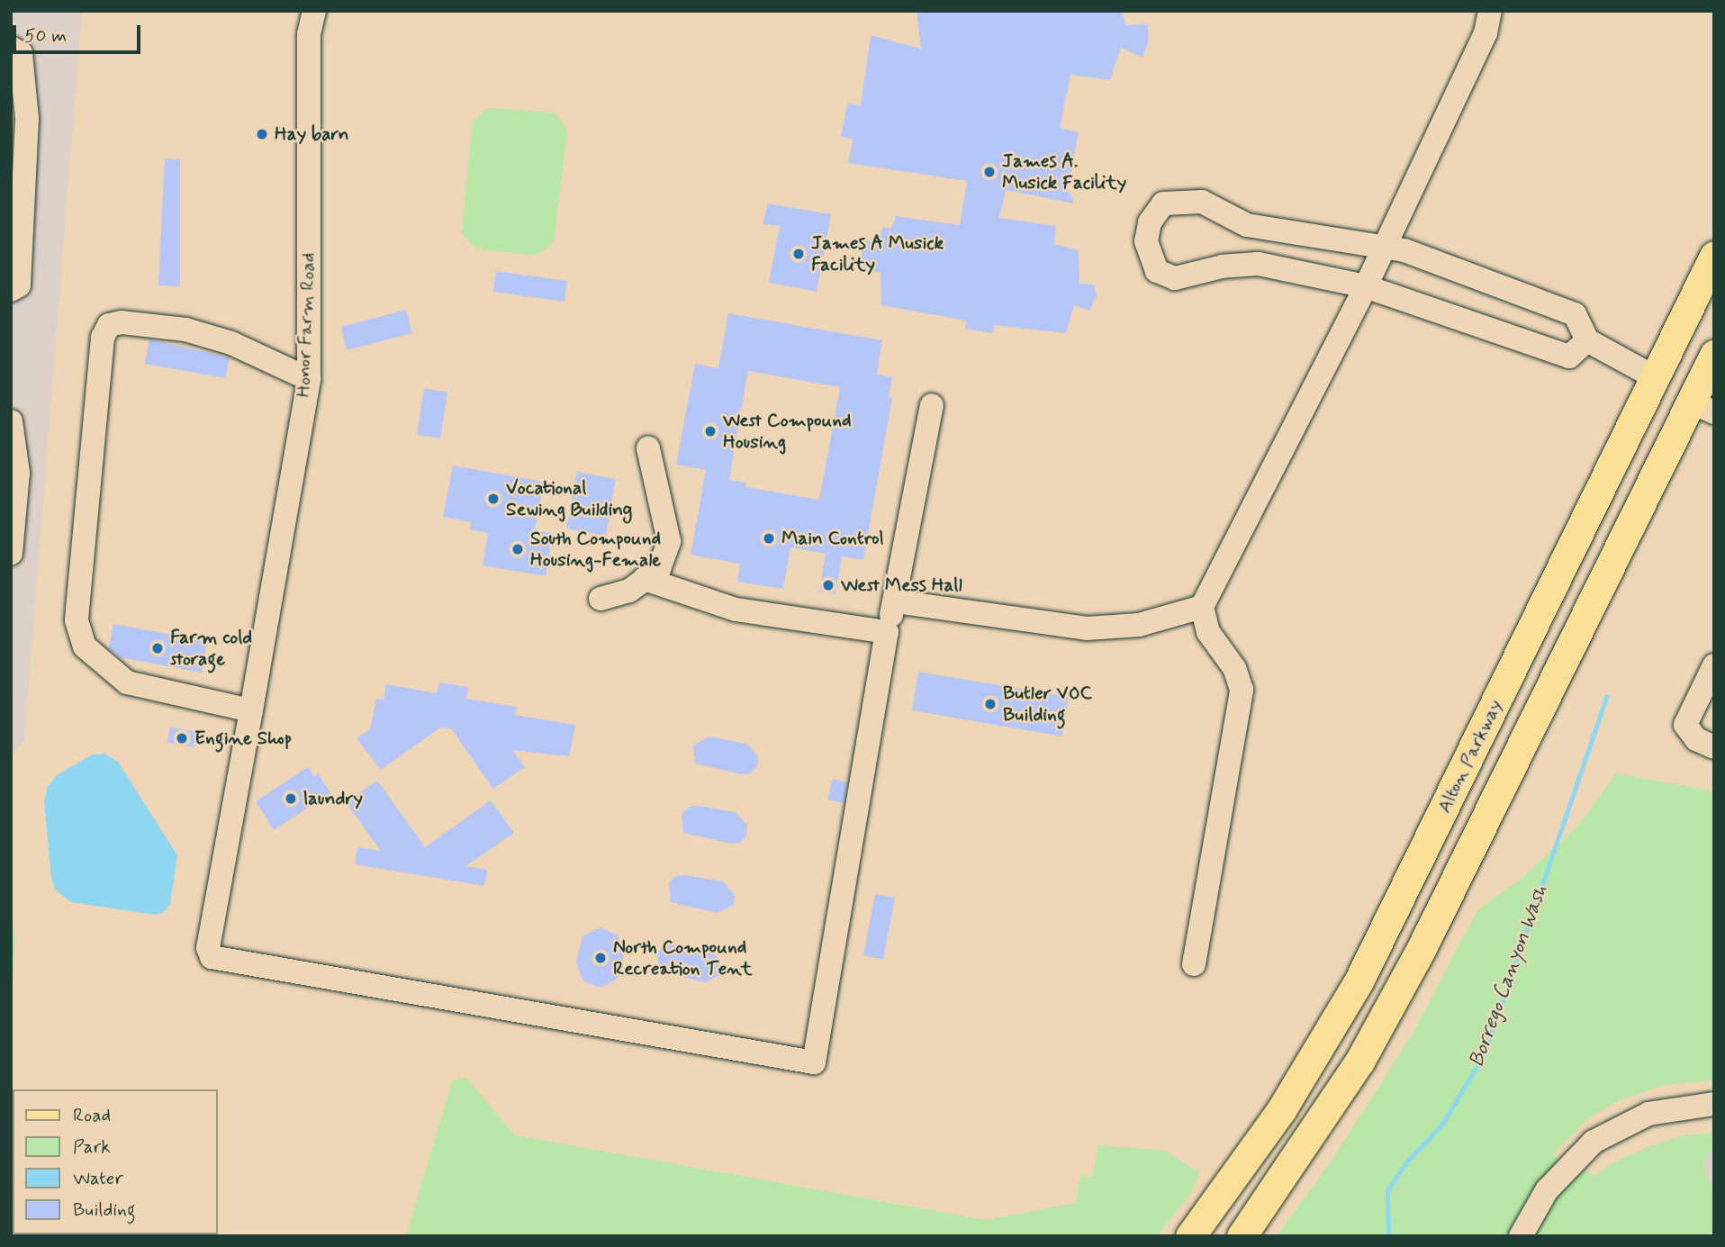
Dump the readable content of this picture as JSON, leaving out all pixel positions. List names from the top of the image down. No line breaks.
{"streets":{"main road":["Alton Parkway"],"street":["Honor Farm Road"]},"water":["Borrego Canyon Wash"],"places":["Hay barn","James A. Musick Facility","James A Musick Facility","West Compound Housing","Vocational Sewing Building","Main Control","South Compound Housing-Female","West Mess Hall","Farm cold storage","Butler VOC Building","Engine Shop","laundry","North Compound Recreation Tent"],"legend":["Road","Park","Water","Building"],"scale_bar":"50 m"}
